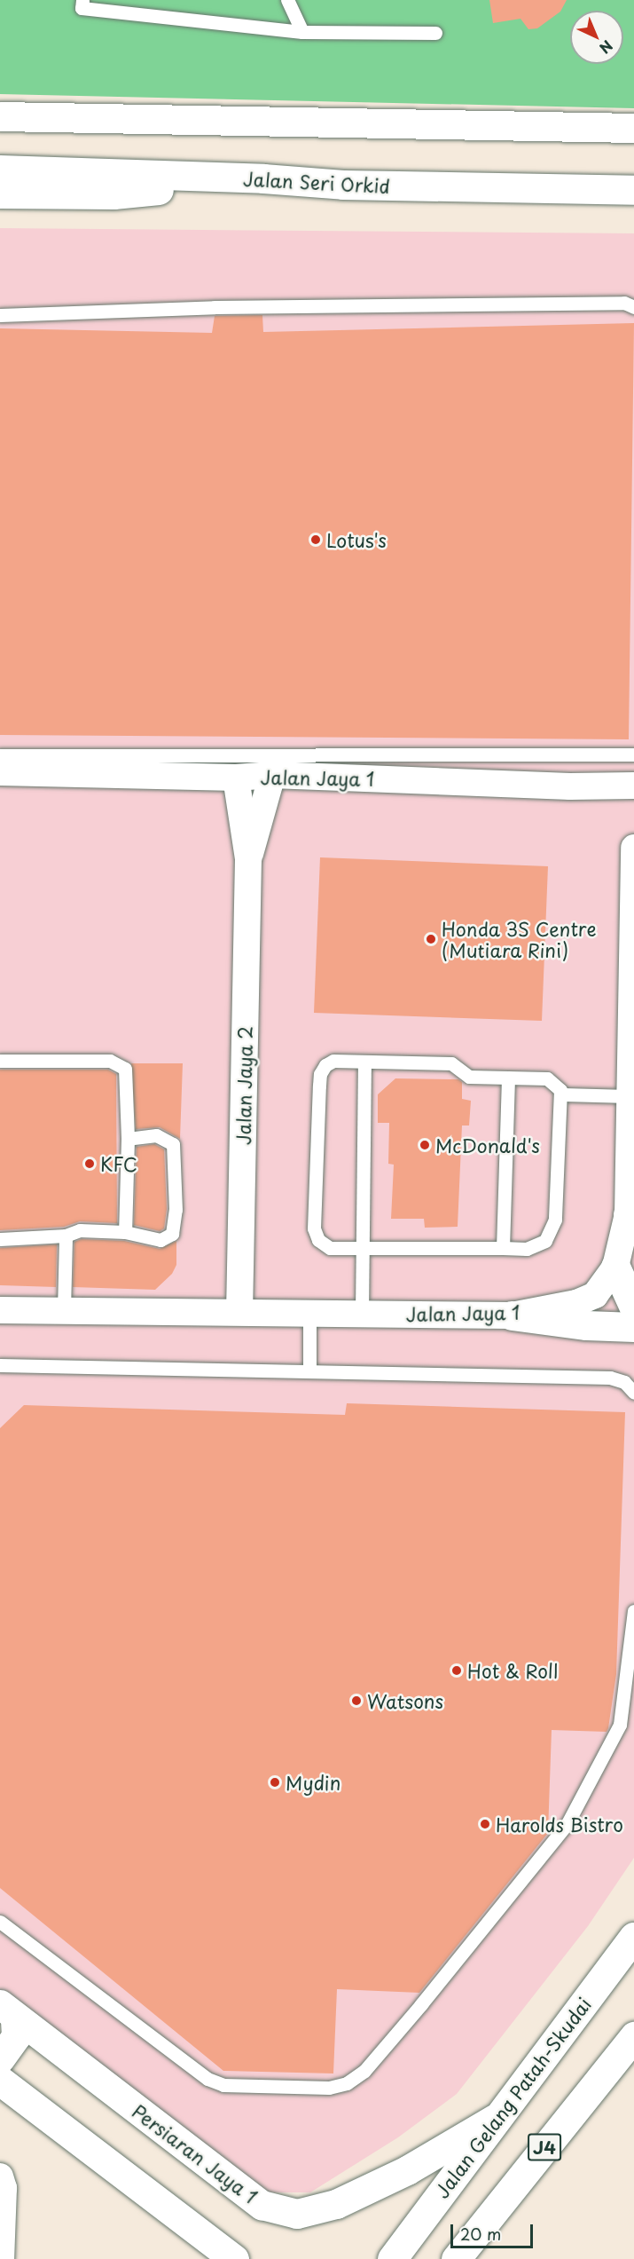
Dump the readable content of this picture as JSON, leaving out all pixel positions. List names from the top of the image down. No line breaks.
{"streets":{"main road":["Jalan Seri Orkid","Jalan Gelang Patah-Skudai","J4","Persiaran Jaya 1"],"street":["Jalan Jaya 1","Jalan Jaya 2"]},"crossings":[["Jalan Jaya 1","Jalan Jaya 2"],["Jalan Gelang Patah-Skudai","Persiaran Jaya 1"]],"places":["Lotus's","Honda 3S Centre (Mutiara Rini)","McDonald's","KFC","Hot & Roll","Watsons","Mydin","Harolds Bistro"],"scale_bar":"20 m","north":"bottom right"}
